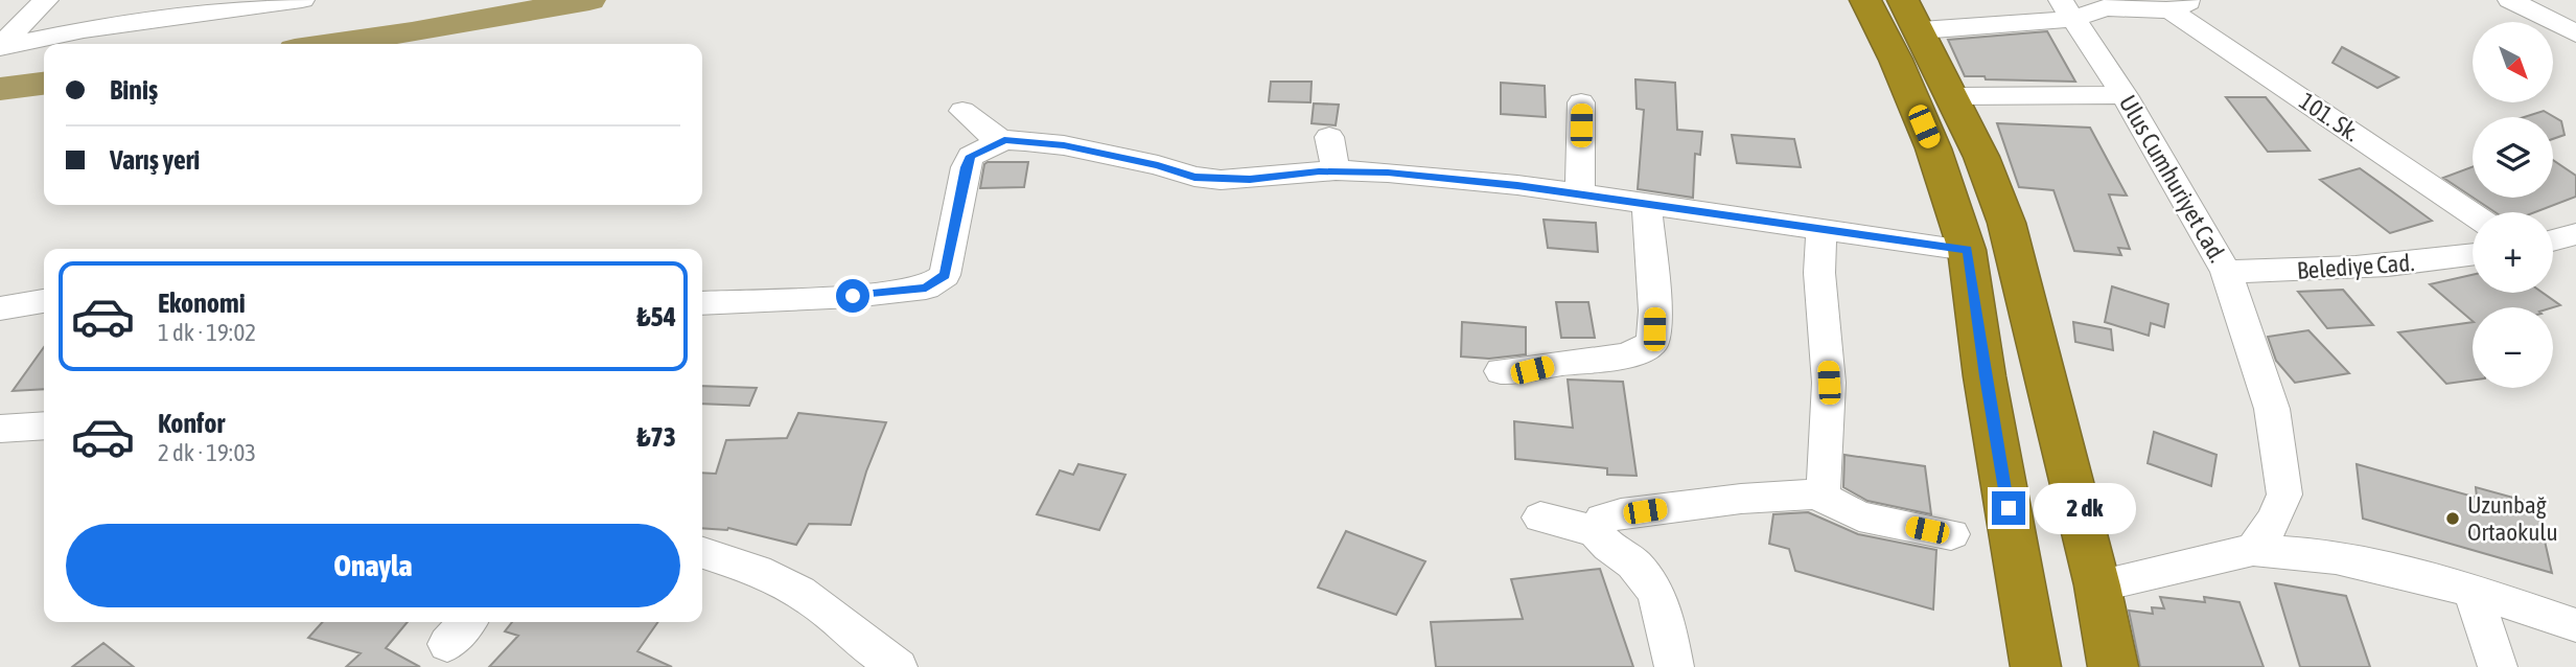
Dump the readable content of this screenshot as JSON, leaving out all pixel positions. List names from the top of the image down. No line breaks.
{"streets":{"street":["101. Sk.","Ulus Cumhuriyet Cad.","Belediye Cad."]},"crossings":[["Ulus Cumhuriyet Cad.","Belediye Cad."]],"places":["Uzunbağ Ortaokulu"],"north":"bottom right","page":{"map_buttons":["+","−"],"banner":["Biniş","Varış yeri"],"list":[{"name":"Ekonomi","note":"1 dk · 19:02","value":"₺54"},{"name":"Konfor","note":"2 dk · 19:03","value":"₺73"}],"bubble":"2 dk","buttons":"Onayla"}}
